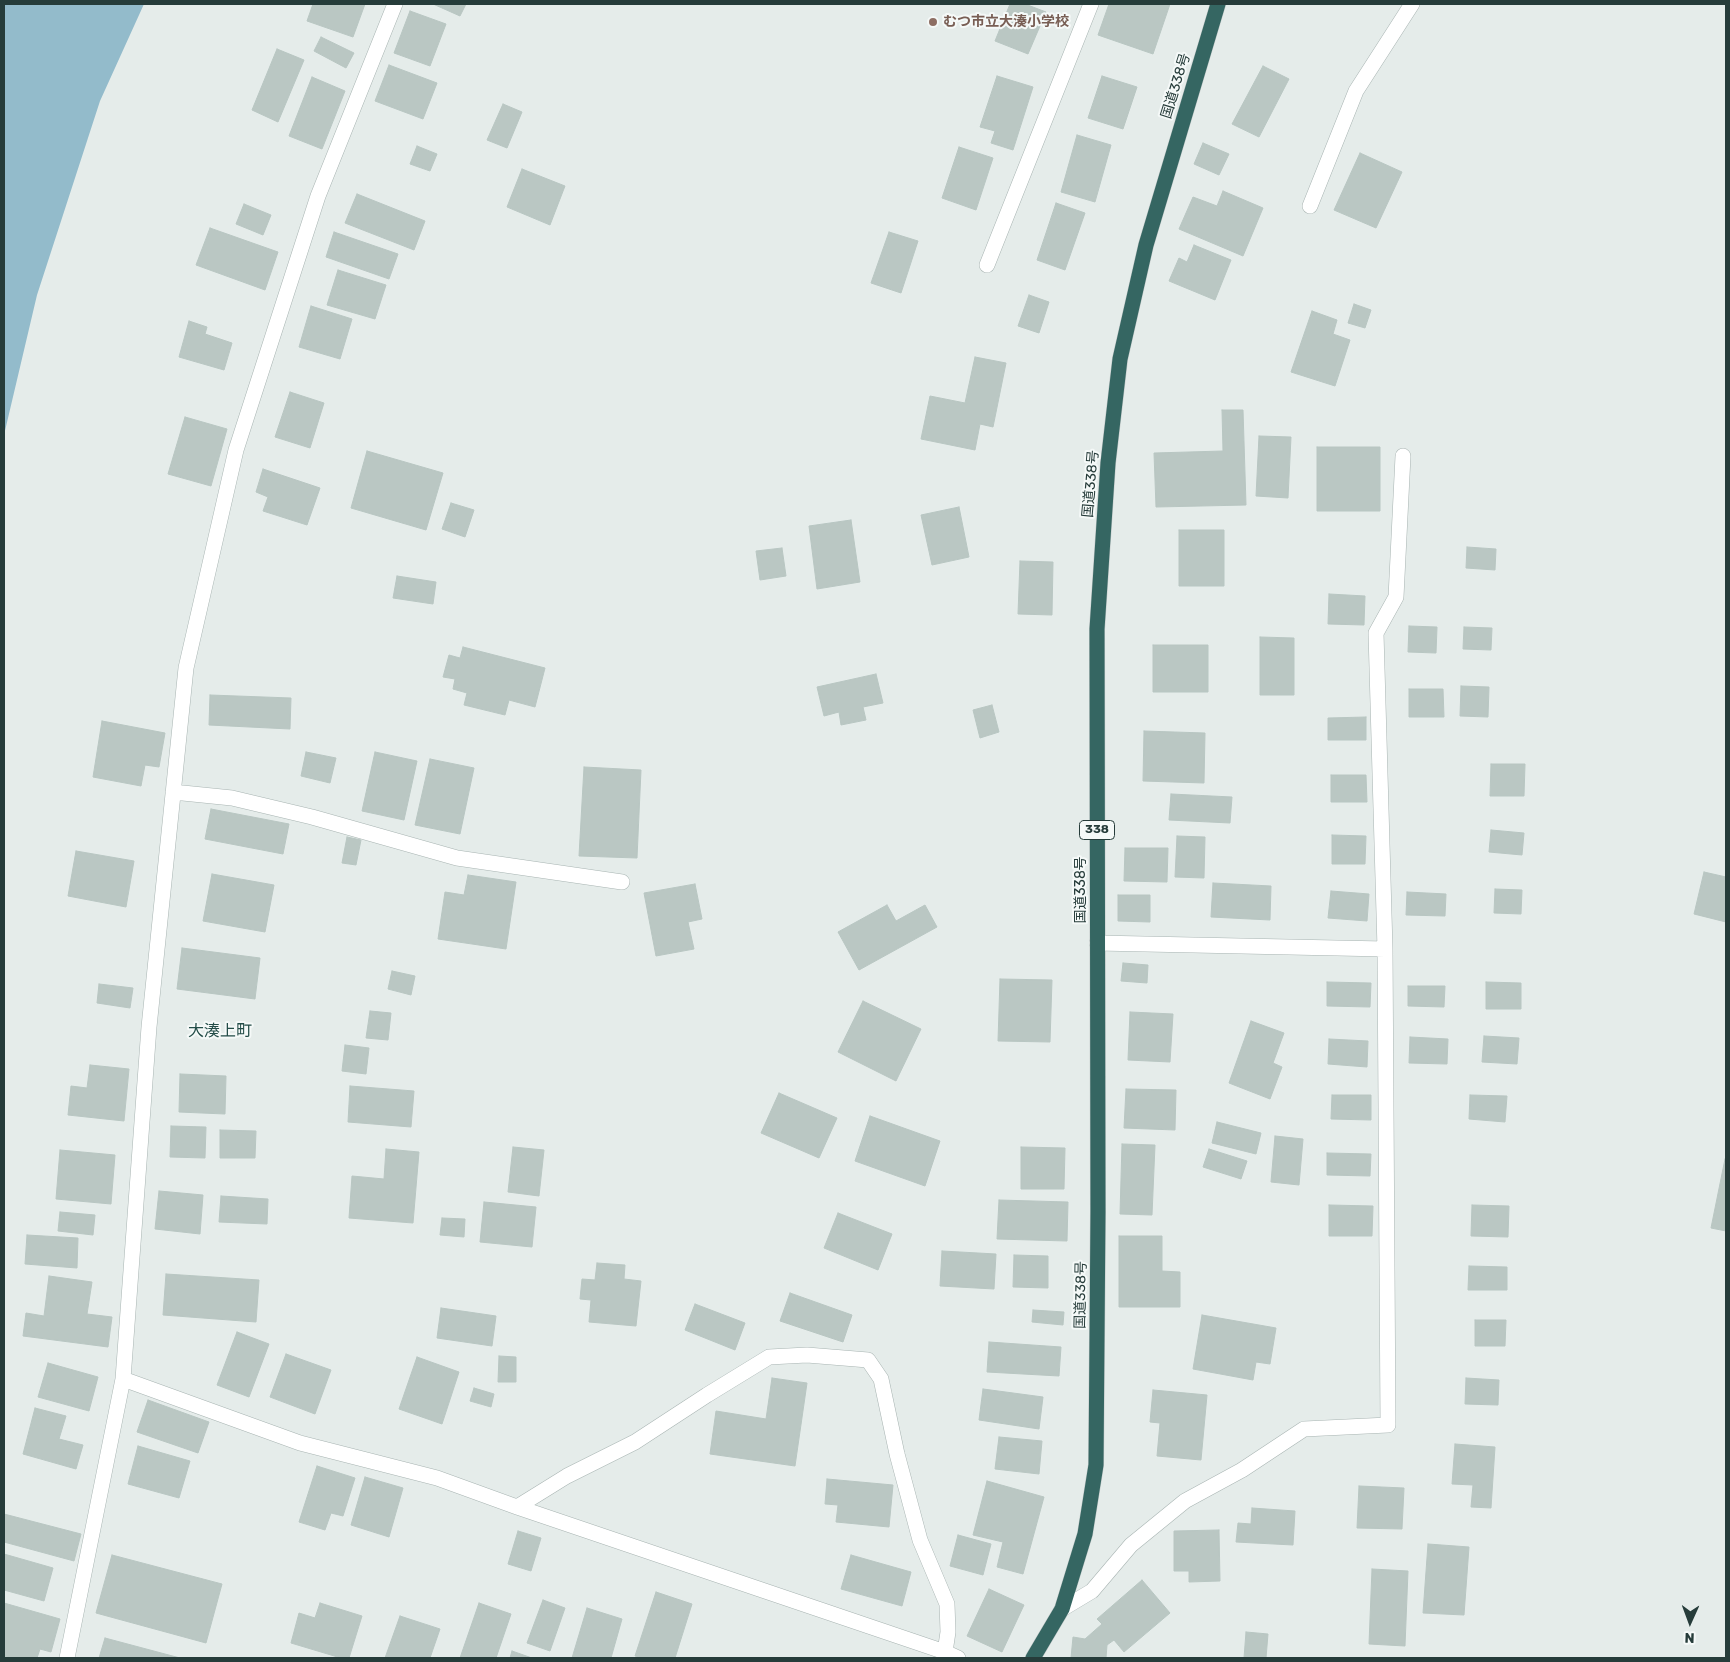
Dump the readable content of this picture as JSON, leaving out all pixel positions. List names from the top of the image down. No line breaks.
{"streets":{"highway":["国道338号","338"]},"districts":["大湊上町"],"places":["むつ市立大湊小学校"],"north":"bottom"}
